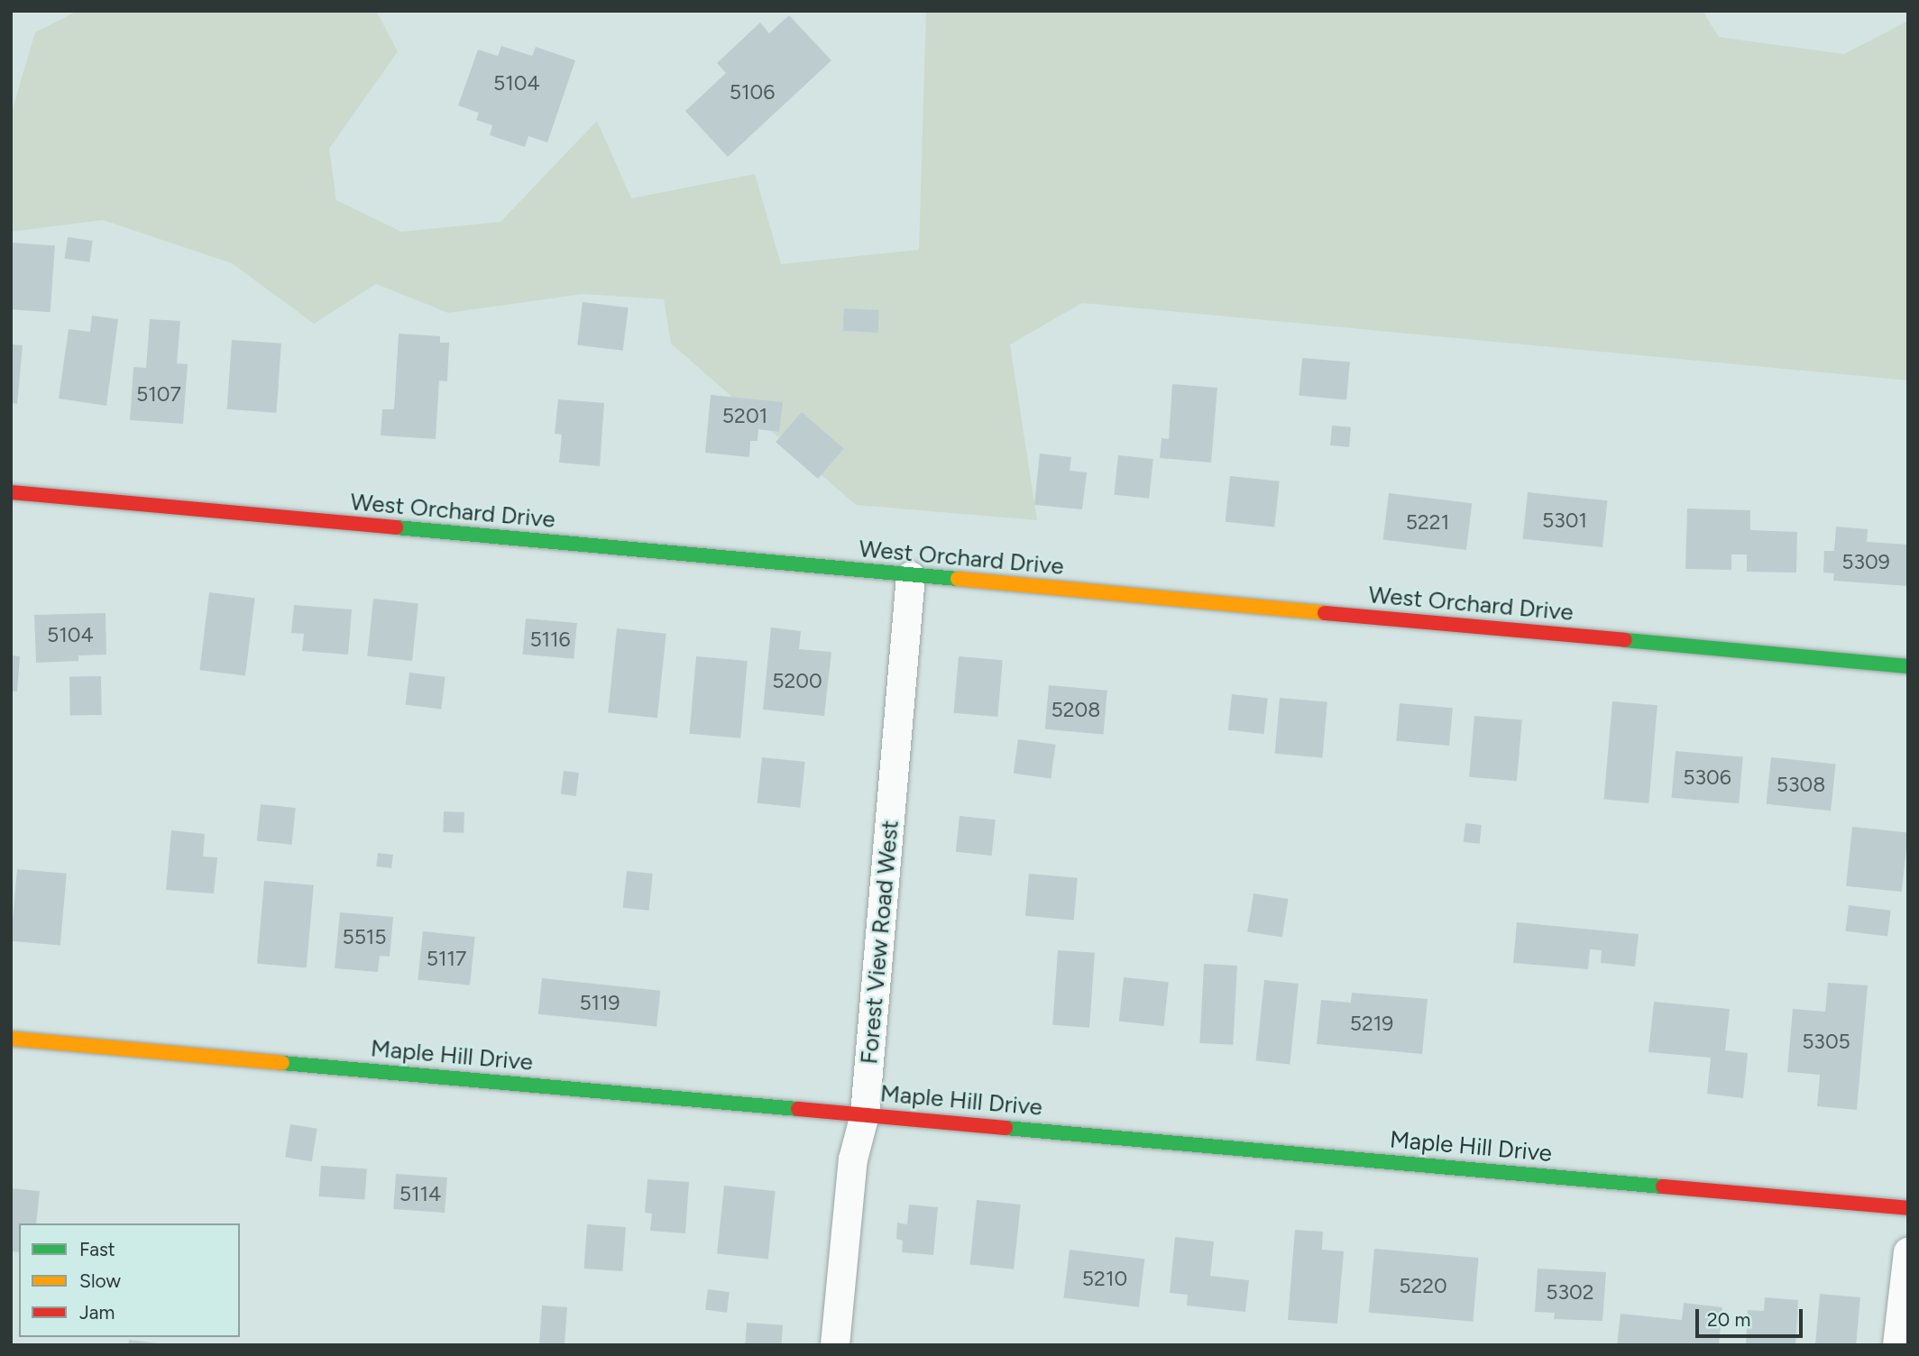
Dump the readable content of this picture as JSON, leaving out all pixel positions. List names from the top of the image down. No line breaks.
{"streets":{"street":["West Orchard Drive","Forest View Road West","Maple Hill Drive"]},"crossings":[["West Orchard Drive","Forest View Road West"],["Forest View Road West","Maple Hill Drive"]],"house_numbers":["5104","5106","5107","5201","5301","5221","5309","5104","5116","5200","5208","5306","5308","5515","5117","5119","5219","5305","5114","5210","5220","5302"],"legend":["Fast","Slow","Jam"],"scale_bar":"20 m"}
